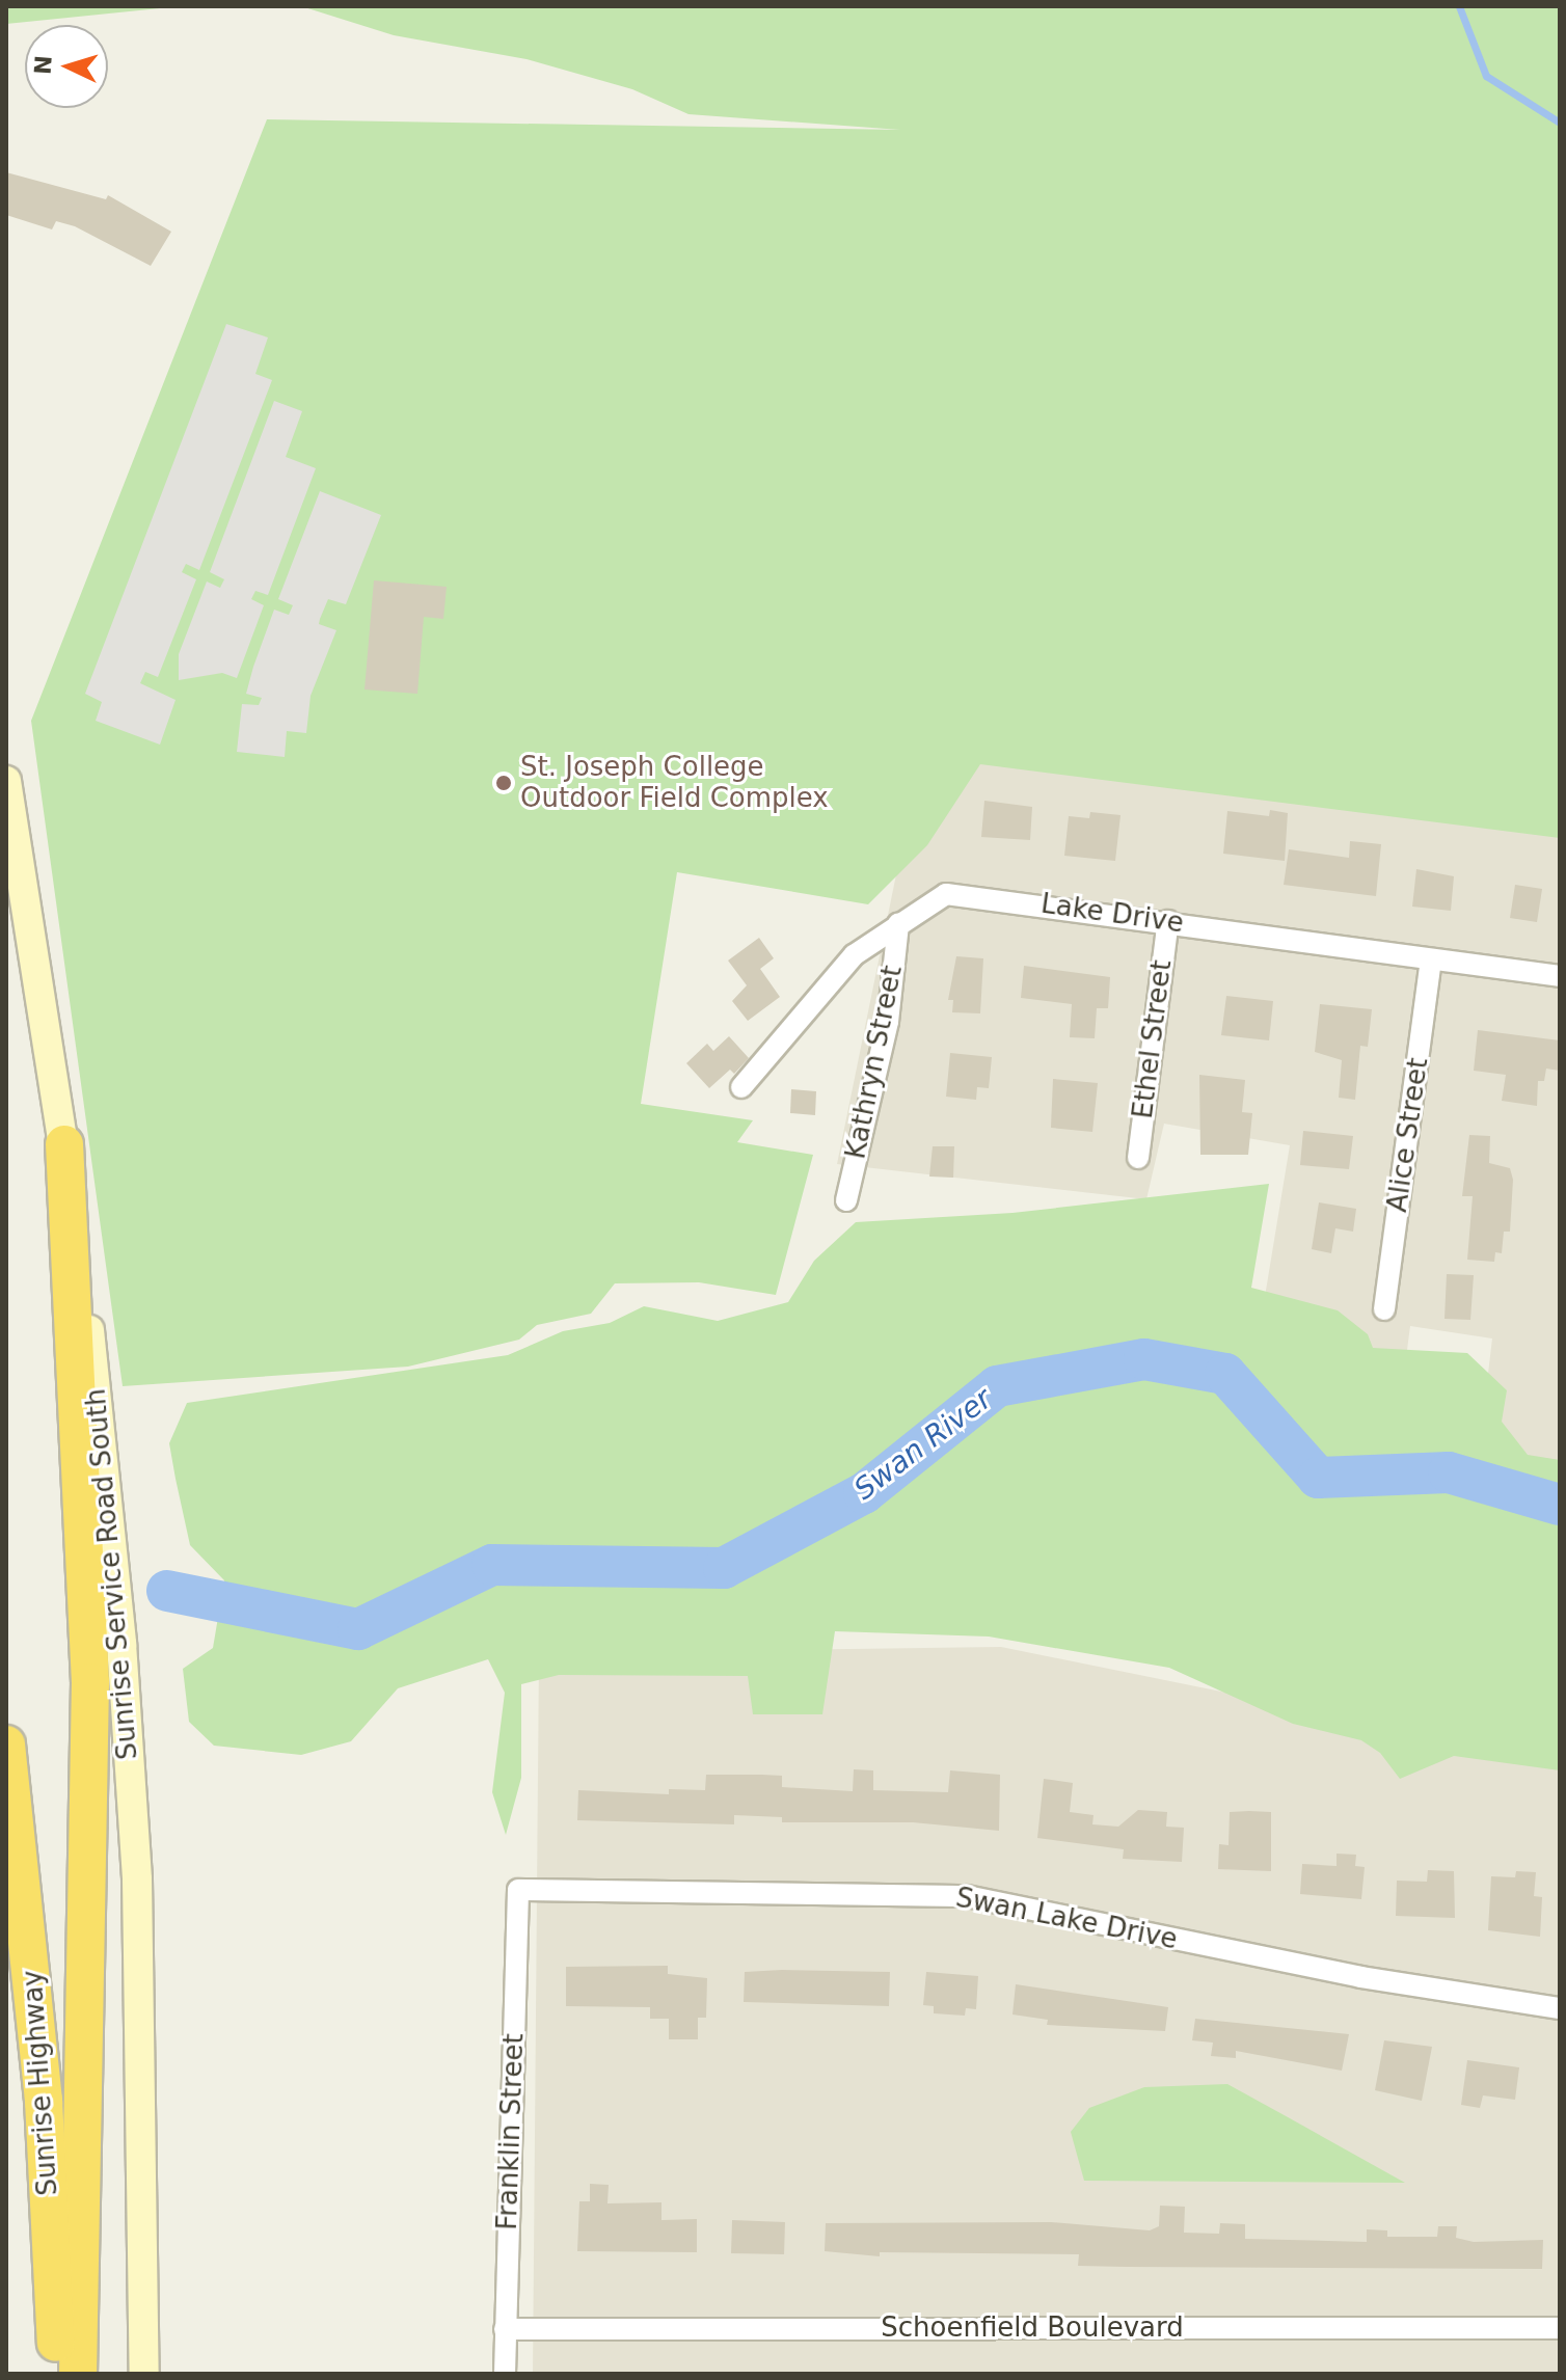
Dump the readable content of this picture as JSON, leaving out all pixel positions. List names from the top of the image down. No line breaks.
{"streets":{"highway":["Sunrise Highway"],"main road":["Sunrise Service Road South"],"street":["Lake Drive","Ethel Street","Kathryn Street","Alice Street","Swan Lake Drive","Franklin Street","Schoenfield Boulevard"]},"crossings":[["Lake Drive","Ethel Street"],["Lake Drive","Kathryn Street"],["Lake Drive","Alice Street"],["Swan Lake Drive","Franklin Street"],["Franklin Street","Schoenfield Boulevard"]],"water":["Swan River"],"places":["St. Joseph College Outdoor Field Complex"],"north":"left"}
